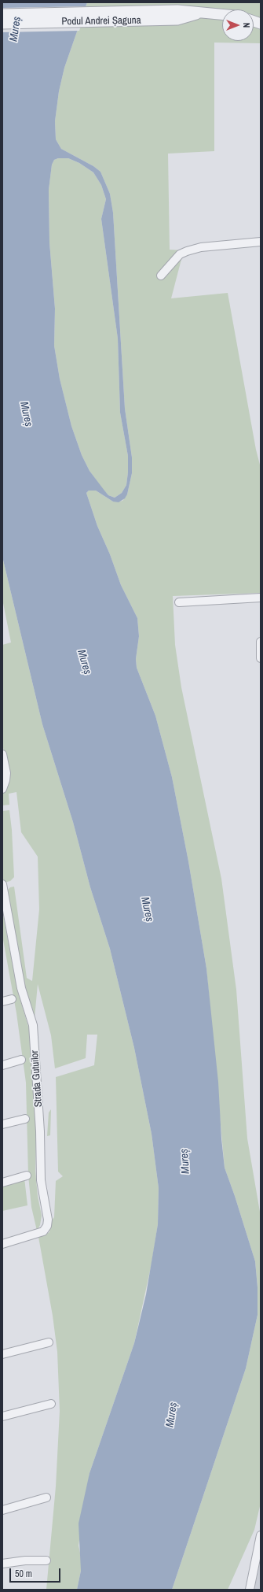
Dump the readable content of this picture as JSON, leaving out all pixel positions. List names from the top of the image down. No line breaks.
{"streets":{"street":["Podul Andrei Șaguna","Strada Gutuilor"]},"water":["Mureș"],"scale_bar":"50 m","north":"right"}
